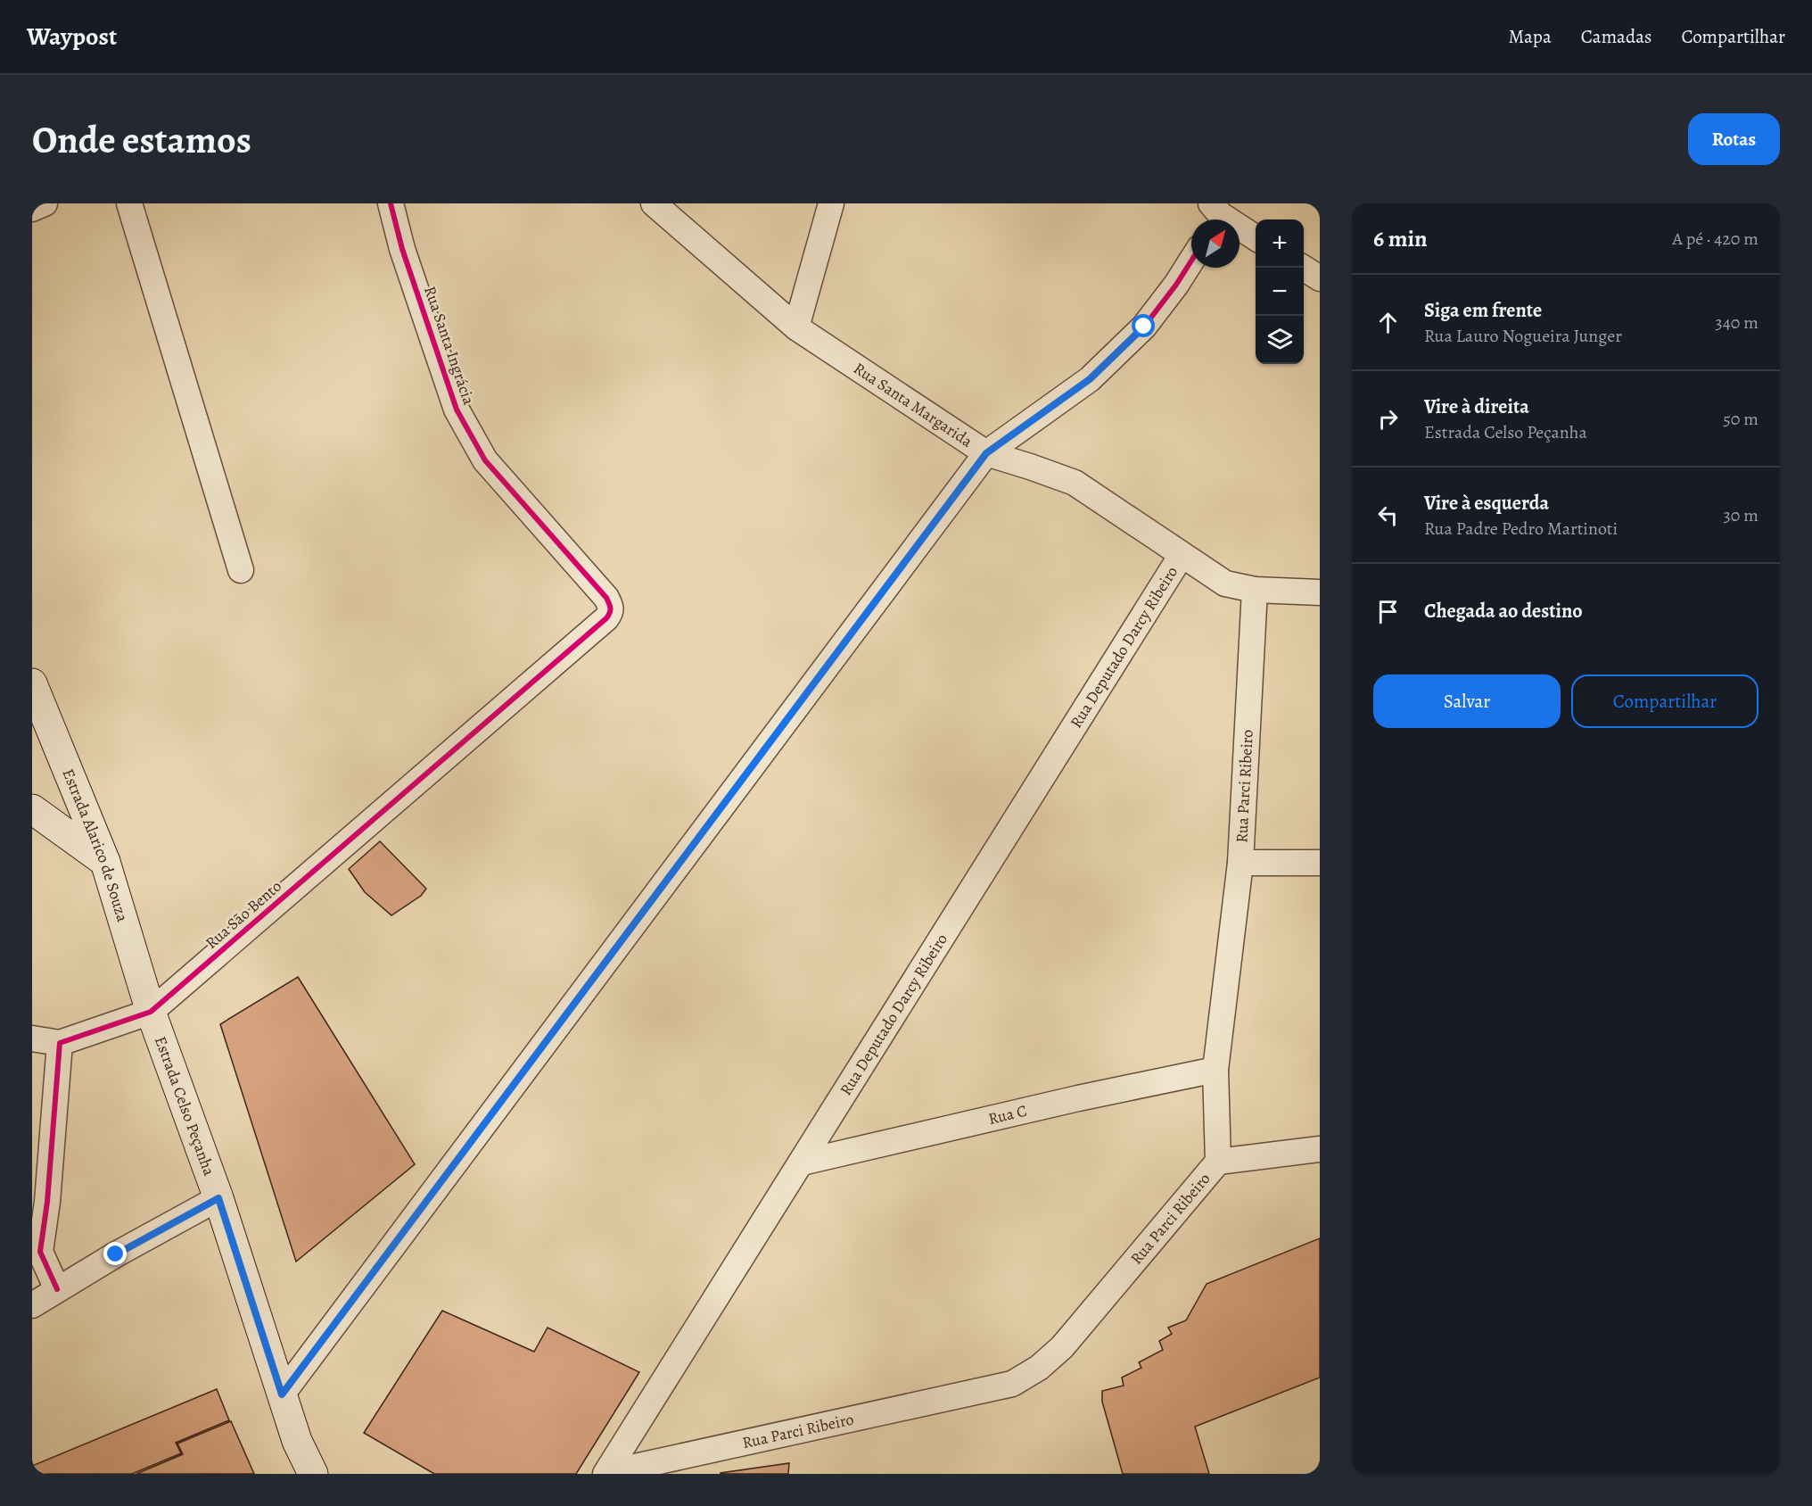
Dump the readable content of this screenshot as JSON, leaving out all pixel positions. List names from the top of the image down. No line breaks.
{"streets":{"main road":["Estrada Alarico de Souza","Estrada Celso Peçanha"],"street":["Rua Santa Ingrácia","Rua Santa Margarida","Rua Deputado Darcy Ribeiro","Rua Parci Ribeiro","Rua São Bento","Rua C"]},"crossings":[["Rua Santa Ingrácia","Rua São Bento"],["Rua Santa Margarida","Rua Deputado Darcy Ribeiro"],["Rua Santa Margarida","Rua Parci Ribeiro"],["Rua Deputado Darcy Ribeiro","Rua Parci Ribeiro"],["Rua Deputado Darcy Ribeiro","Rua C"],["Rua Parci Ribeiro","Rua C"],["Estrada Alarico de Souza","Rua São Bento"],["Estrada Alarico de Souza","Estrada Celso Peçanha"],["Rua São Bento","Estrada Celso Peçanha"]],"north":"top right","page":{"header":"Waypost","nav":["Mapa","Camadas","Compartilhar"],"buttons":["Rotas",["Salvar","Compartilhar"]],"title":"Onde estamos","heading":["6 min","A pé · 420 m"],"map_buttons":["+","−"],"list":[["Siga em frente","Rua Lauro Nogueira Junger","340 m"],["Vire à direita","Estrada Celso Peçanha","50 m"],["Vire à esquerda","Rua Padre Pedro Martinoti","30 m"],"Chegada ao destino"]}}
